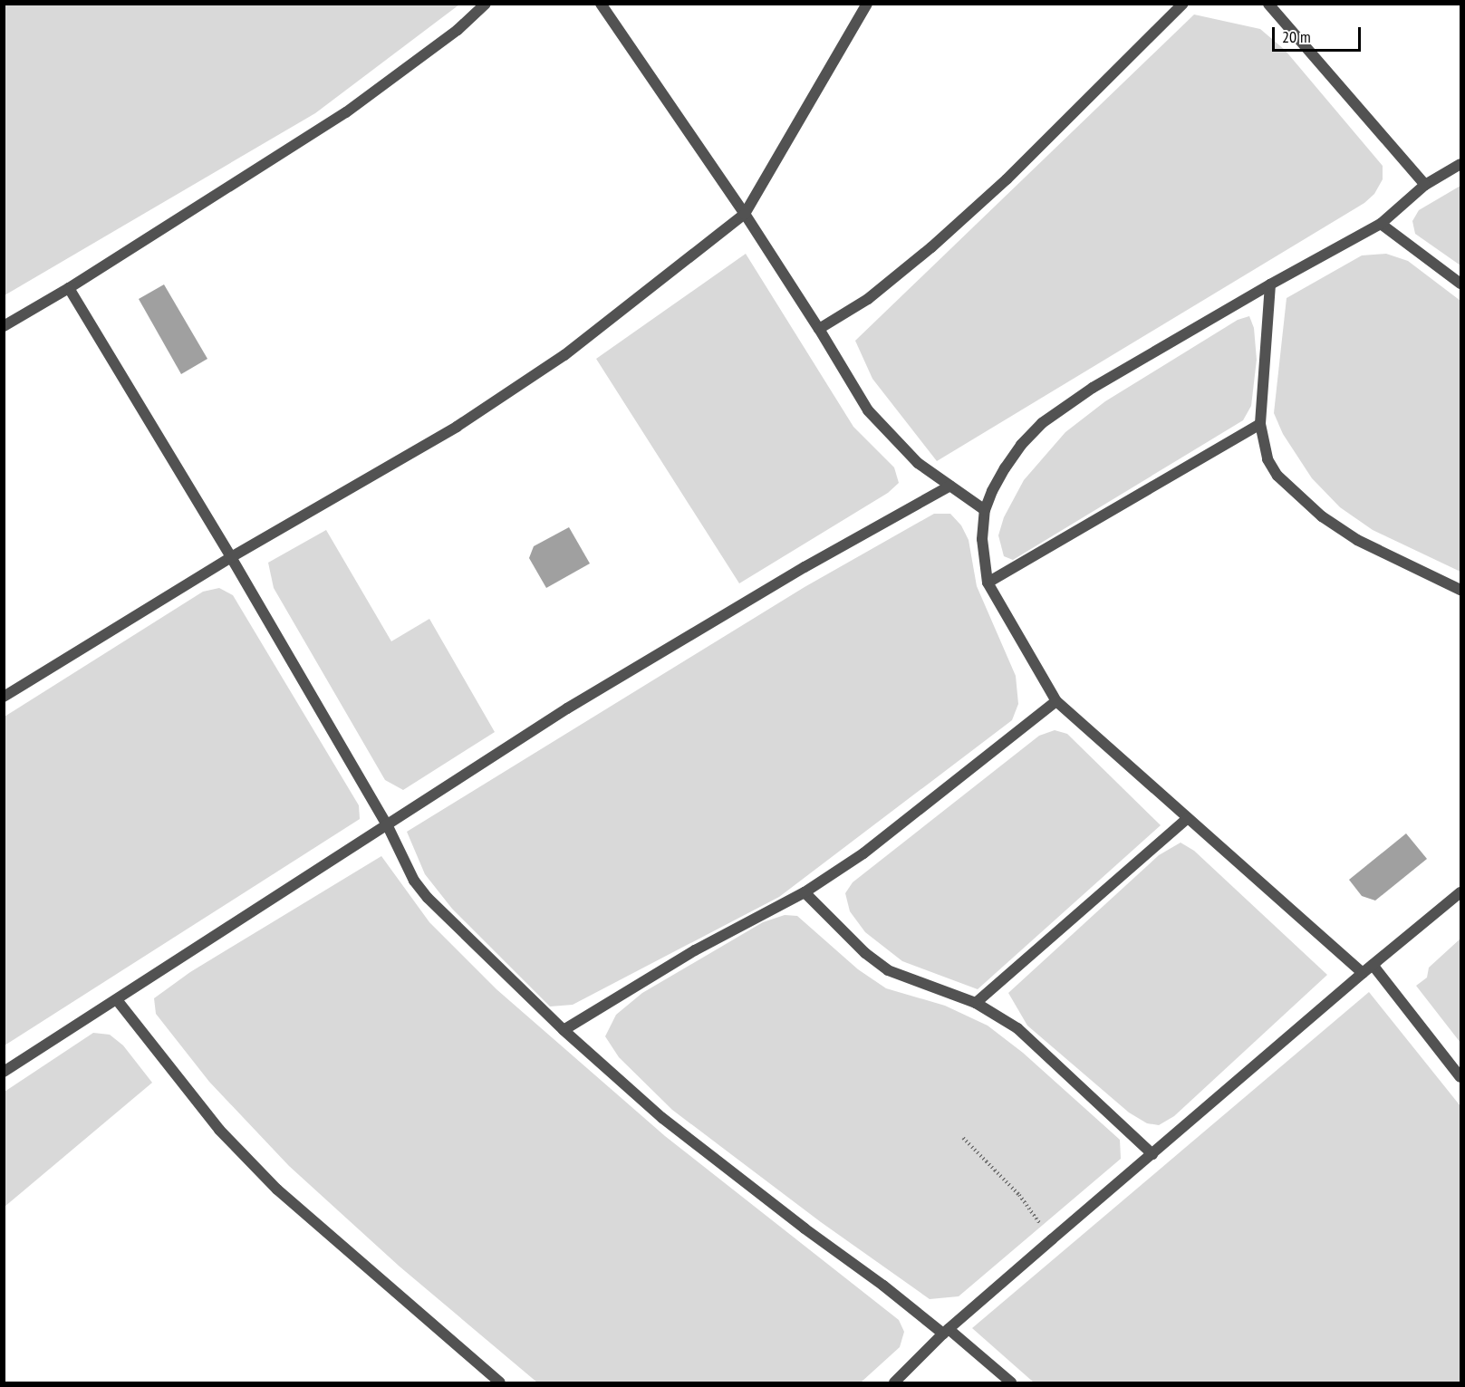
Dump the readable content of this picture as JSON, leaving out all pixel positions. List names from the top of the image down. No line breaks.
{"scale_bar":"20 m"}
